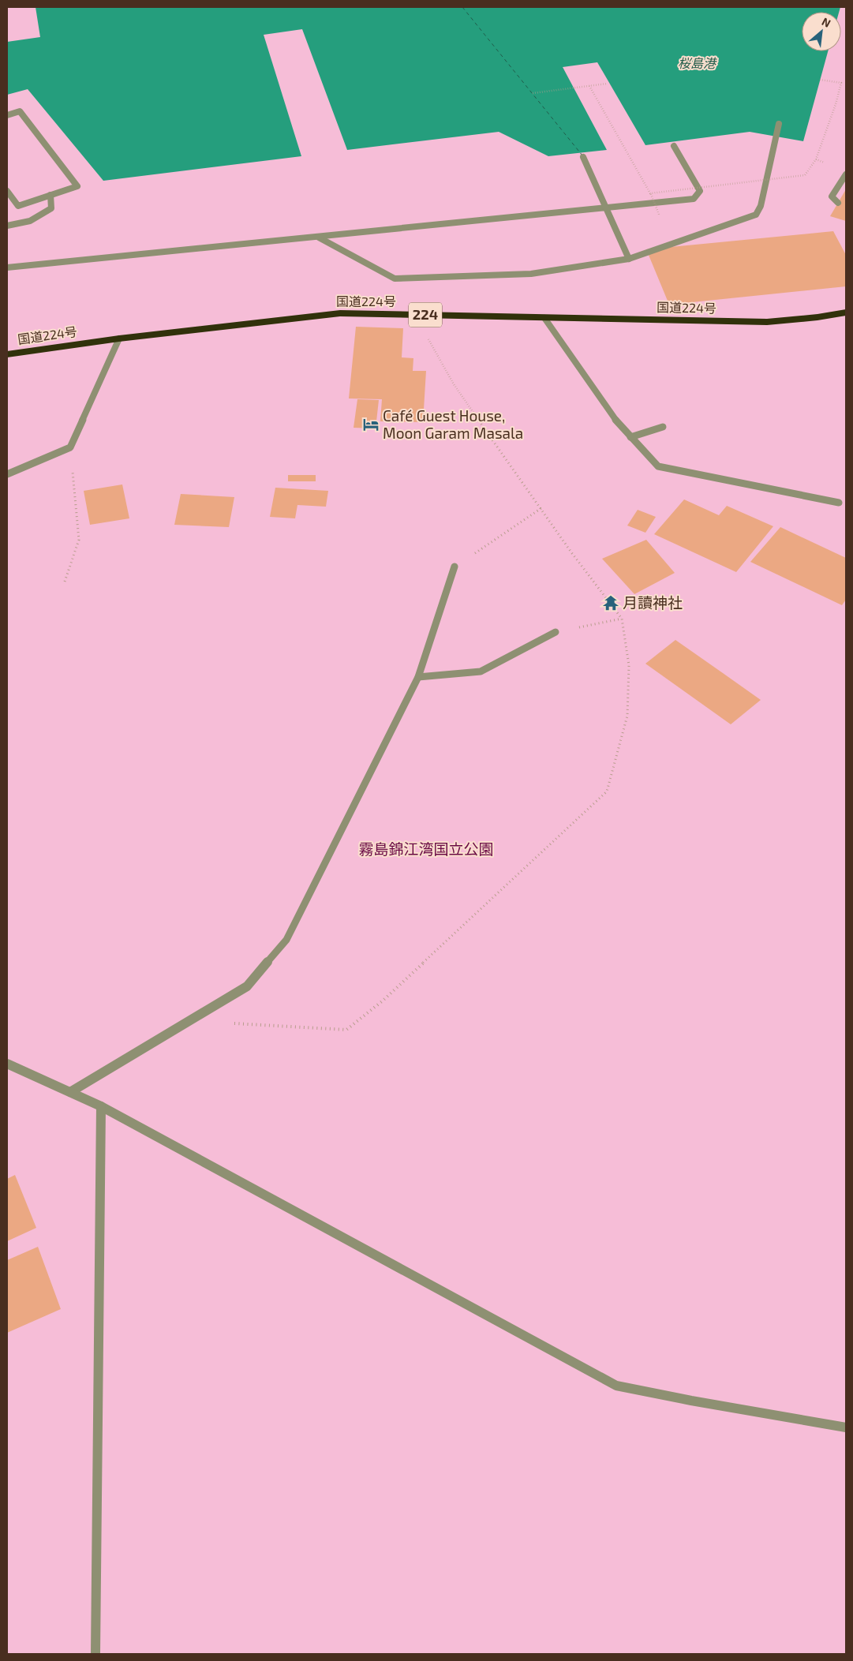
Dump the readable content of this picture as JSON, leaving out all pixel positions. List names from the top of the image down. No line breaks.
{"streets":{"highway":["国道224号","224"]},"water":["桜島港"],"parks":["霧島錦江湾国立公園"],"places":{"hotel":["Café Guest House, Moon Garam Masala"],"temple":["月讀神社"]},"north":"top right"}
